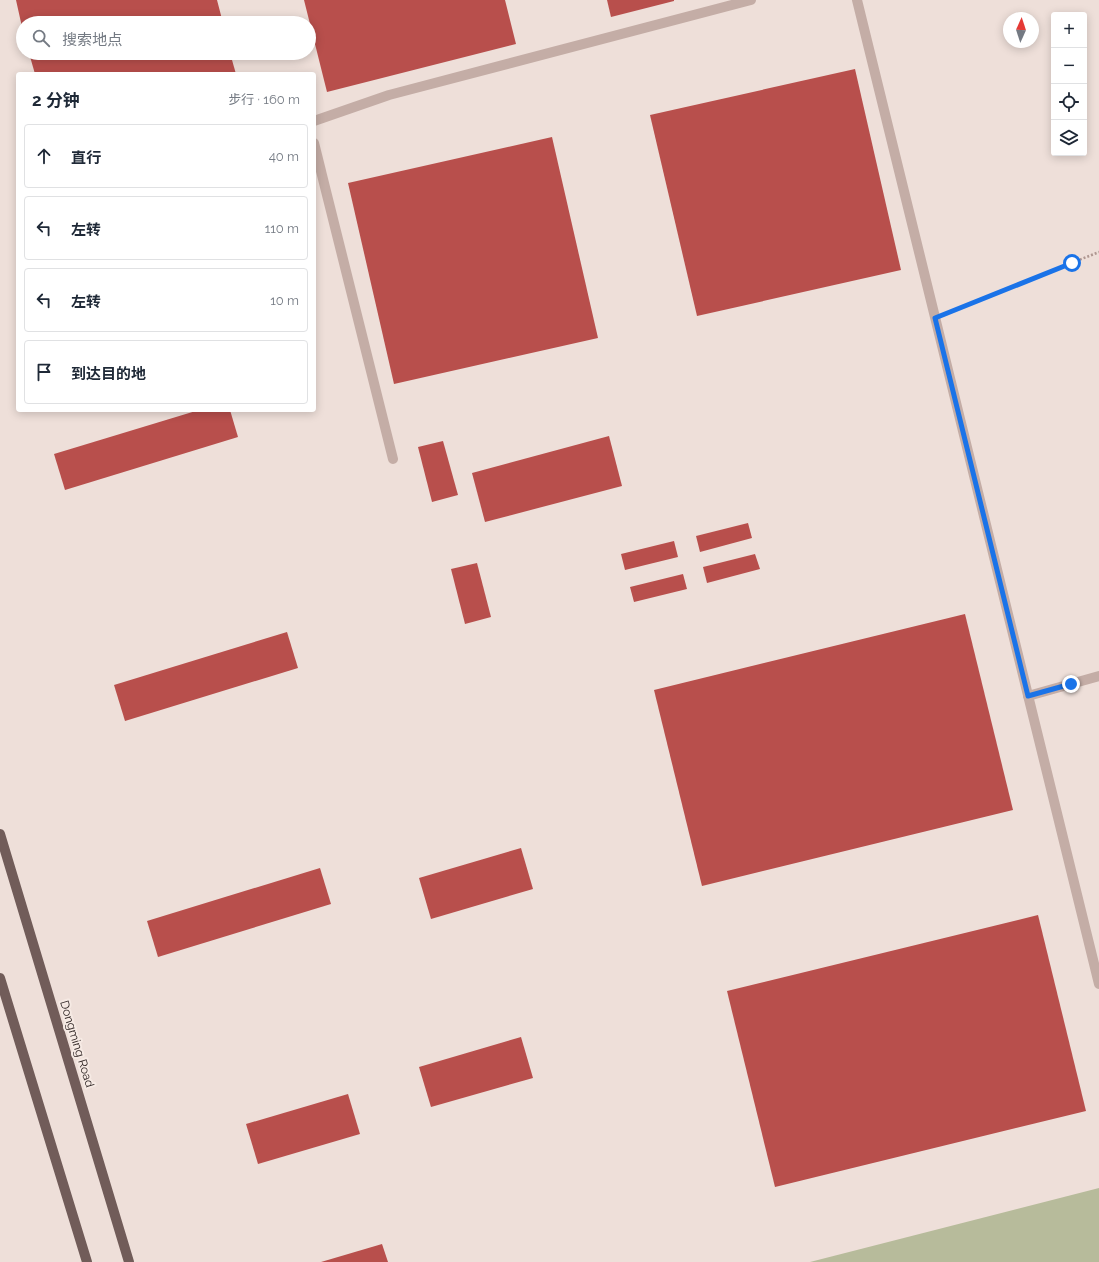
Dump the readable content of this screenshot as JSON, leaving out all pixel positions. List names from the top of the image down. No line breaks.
{"streets":{"main road":["Dongming Road"]},"north":"top","page":{"map_buttons":["+","−"],"search":"搜索地点","heading":["2 分钟","步行 · 160 m"],"list":[["直行","40 m"],["左转","110 m"],["左转","10 m"],"到达目的地"]}}
